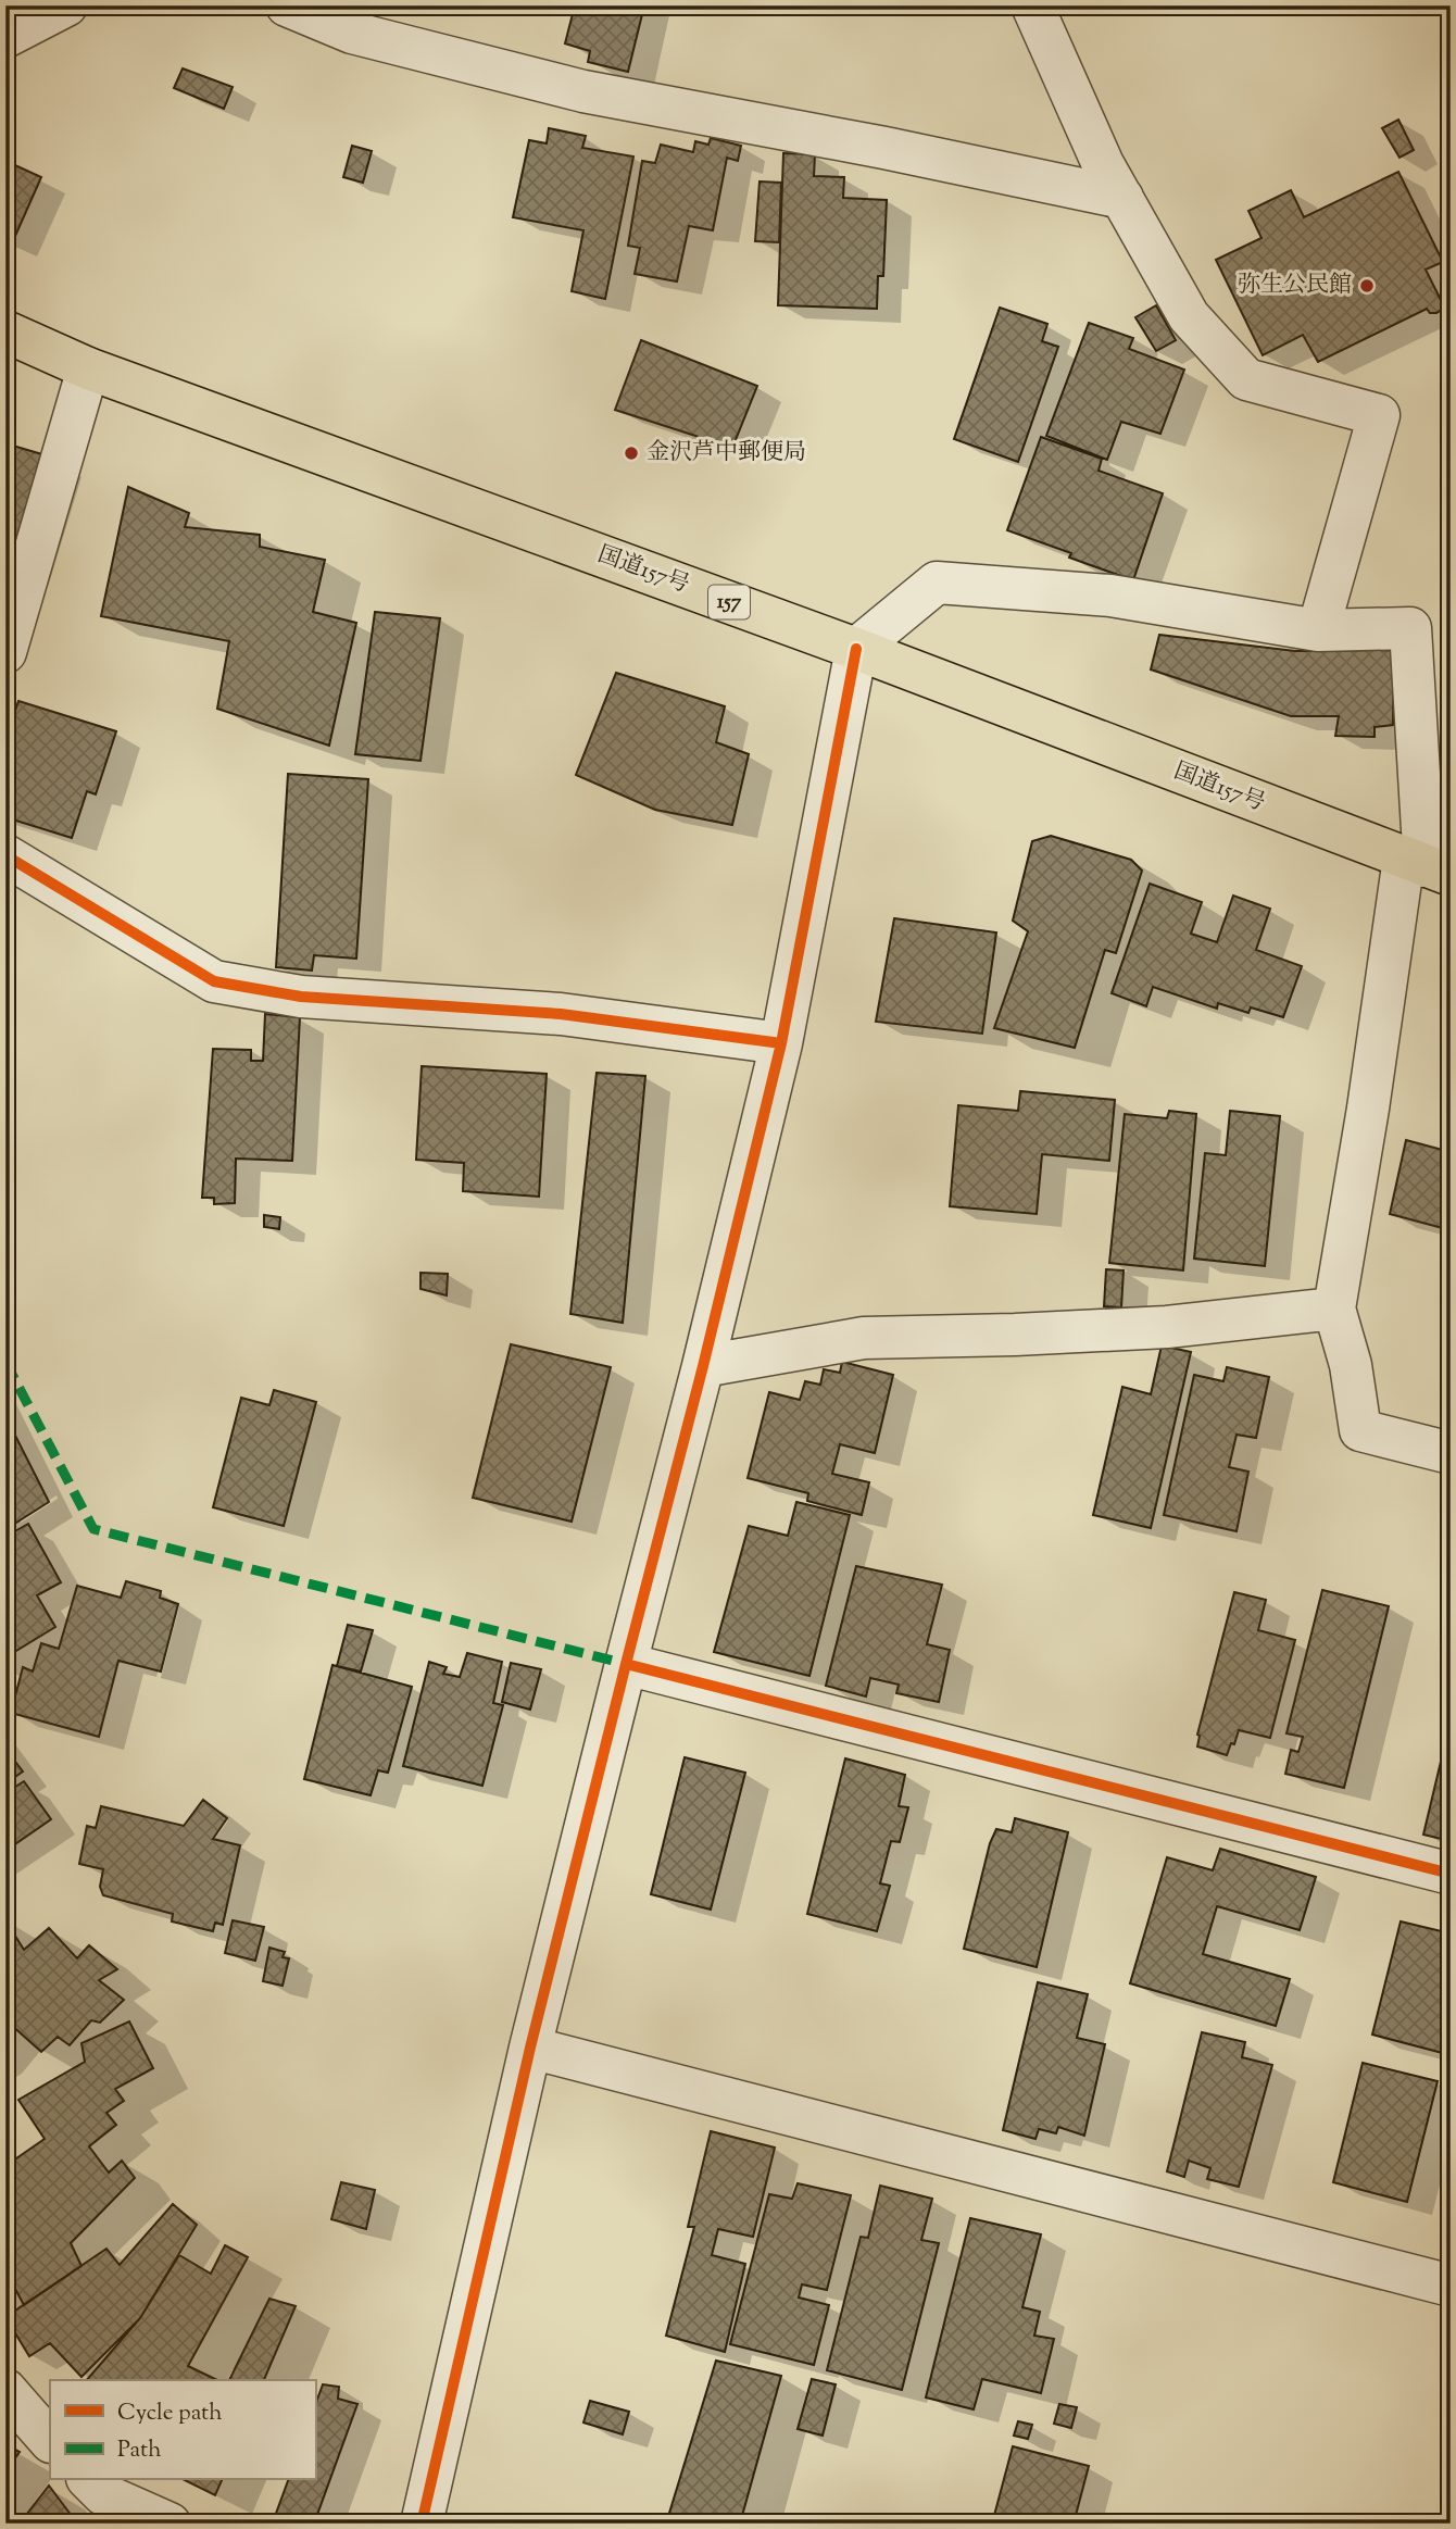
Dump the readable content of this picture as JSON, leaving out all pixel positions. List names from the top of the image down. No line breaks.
{"streets":{"highway":["国道157号","157"]},"places":["弥生公民館","金沢芦中郵便局"],"legend":["Cycle path","Path"]}
